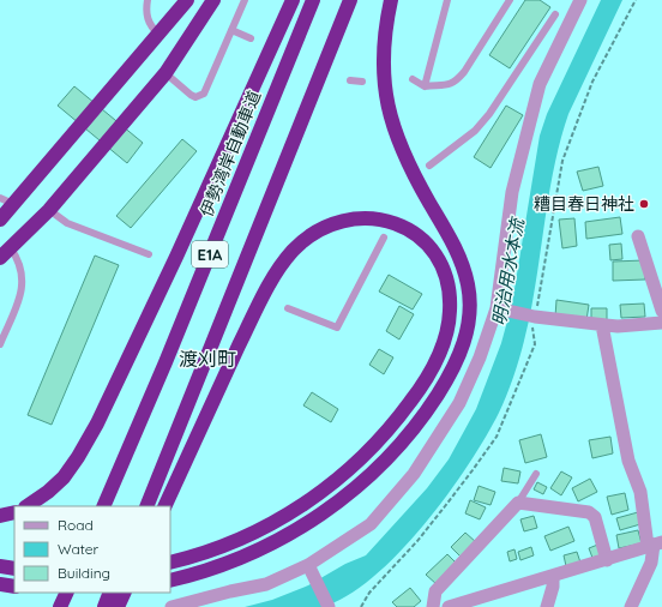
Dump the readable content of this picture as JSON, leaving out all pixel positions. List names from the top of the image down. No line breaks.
{"streets":{"highway":["伊勢湾岸自動車道","E1A"]},"districts":["渡刈町"],"water":["明治用水本流"],"places":["糟目春日神社"],"legend":["Road","Water","Building"]}
